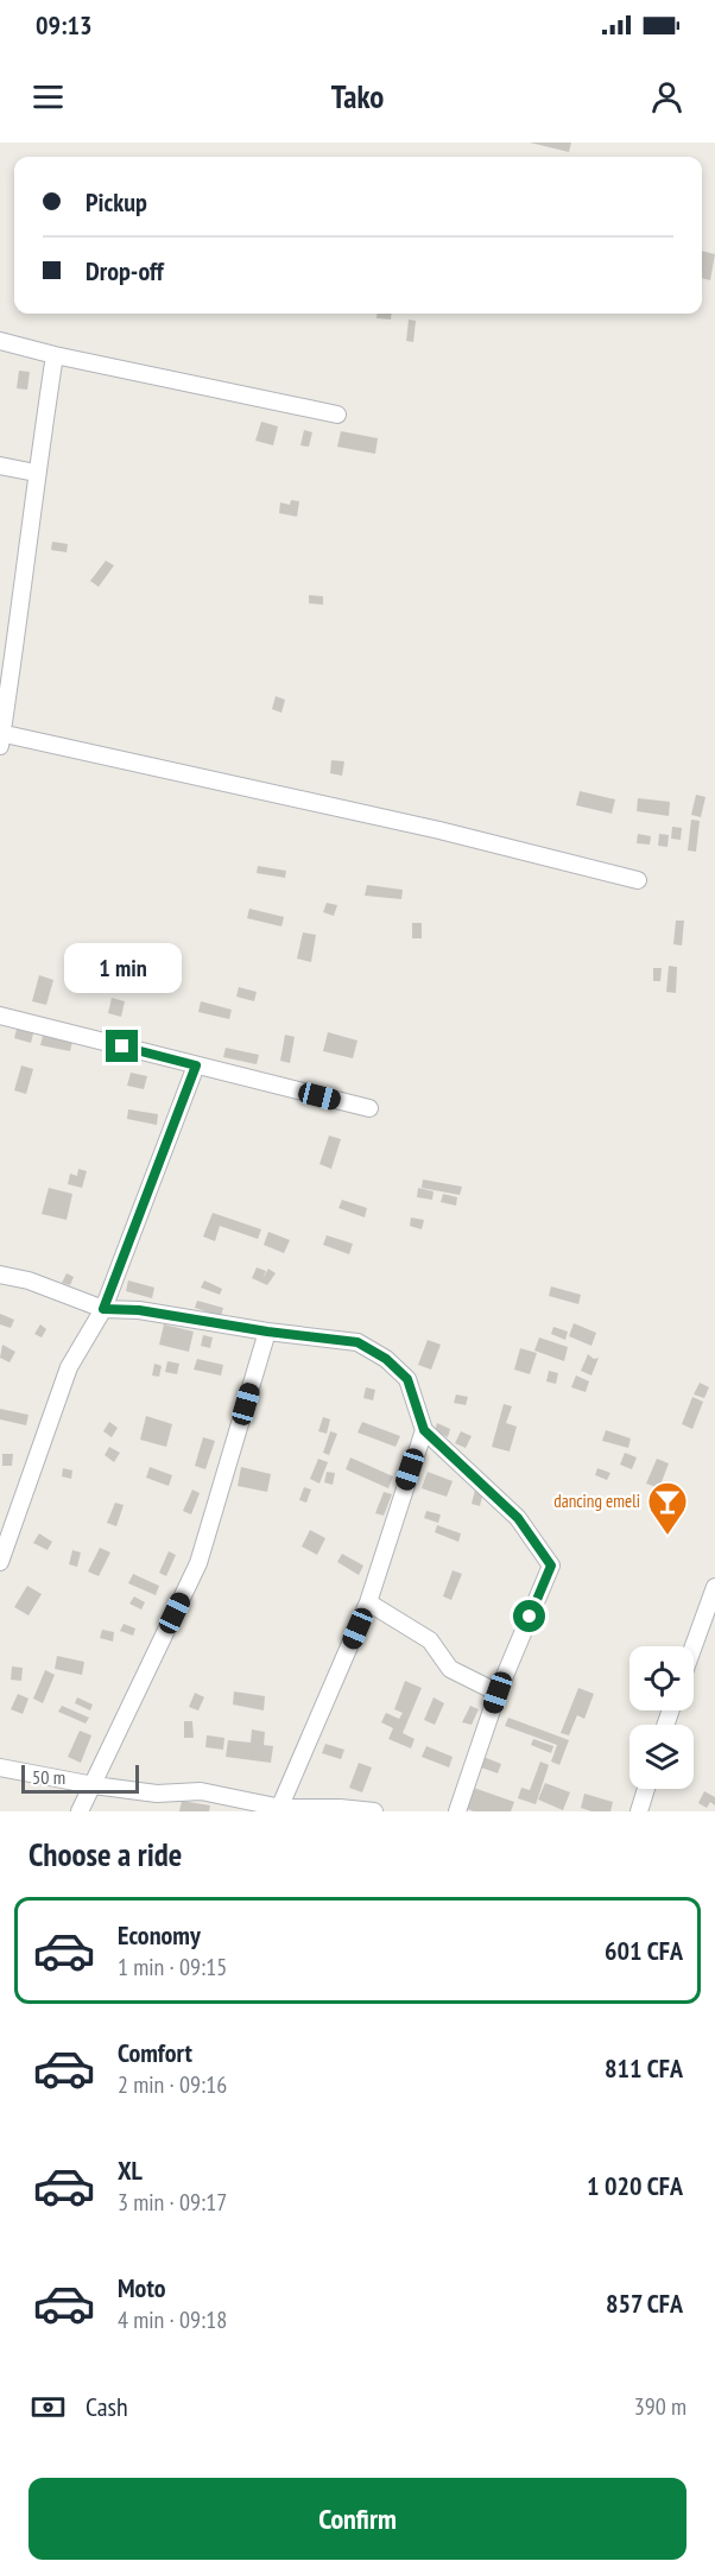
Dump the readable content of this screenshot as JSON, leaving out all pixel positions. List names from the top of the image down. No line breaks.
{"places":{"bar":["dancing emeli"]},"scale_bar":"50 m","page":{"status":"09:13","header":"Tako","banner":["Pickup","Drop-off"],"bubble":"1 min","scale":"50 m","heading":"Choose a ride","list":[{"name":"Economy","note":"1 min · 09:15","value":"601 CFA"},{"name":"Comfort","note":"2 min · 09:16","value":"811 CFA"},{"name":"XL","note":"3 min · 09:17","value":"1 020 CFA"},{"name":"Moto","note":"4 min · 09:18","value":"857 CFA"}],"pay":["Cash","390 m"],"buttons":"Confirm"}}
